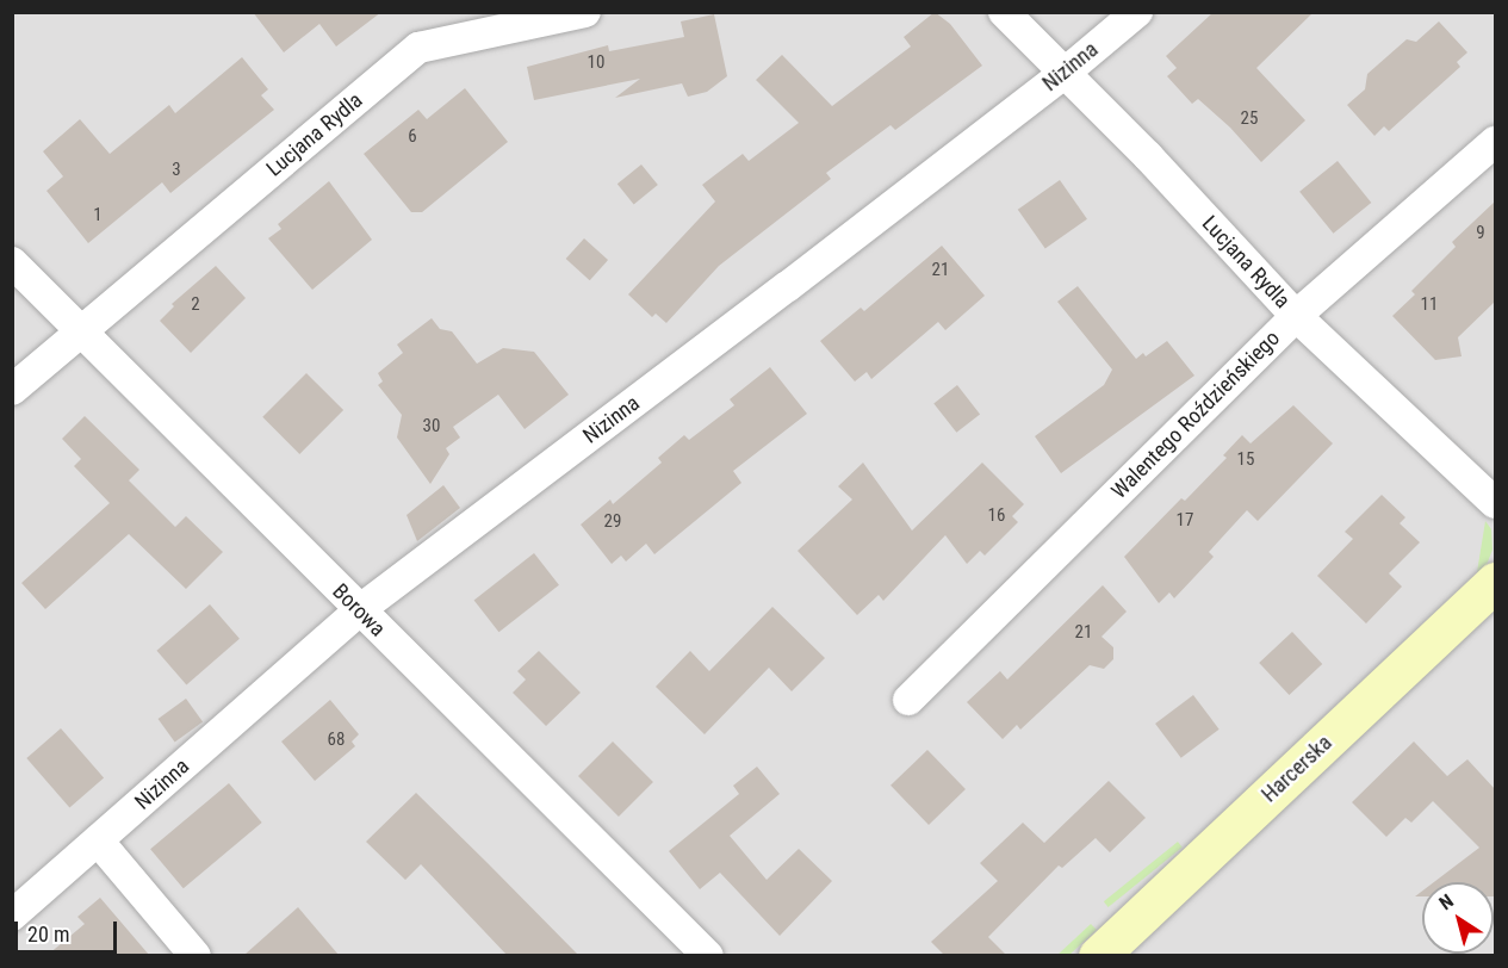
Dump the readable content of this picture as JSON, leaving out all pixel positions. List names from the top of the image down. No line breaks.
{"streets":{"street":["Nizinna","Lucjana Rydla","Walentego Roździeńskiego","Borowa","Harcerska"]},"crossings":[["Nizinna","Lucjana Rydla"],["Nizinna","Borowa"],["Lucjana Rydla","Walentego Roździeńskiego"],["Lucjana Rydla","Borowa"]],"house_numbers":["10","25","6","3","1","9","21","2","11","30","15","16","17","29","21","68"],"scale_bar":"20 m","north":"top left"}
